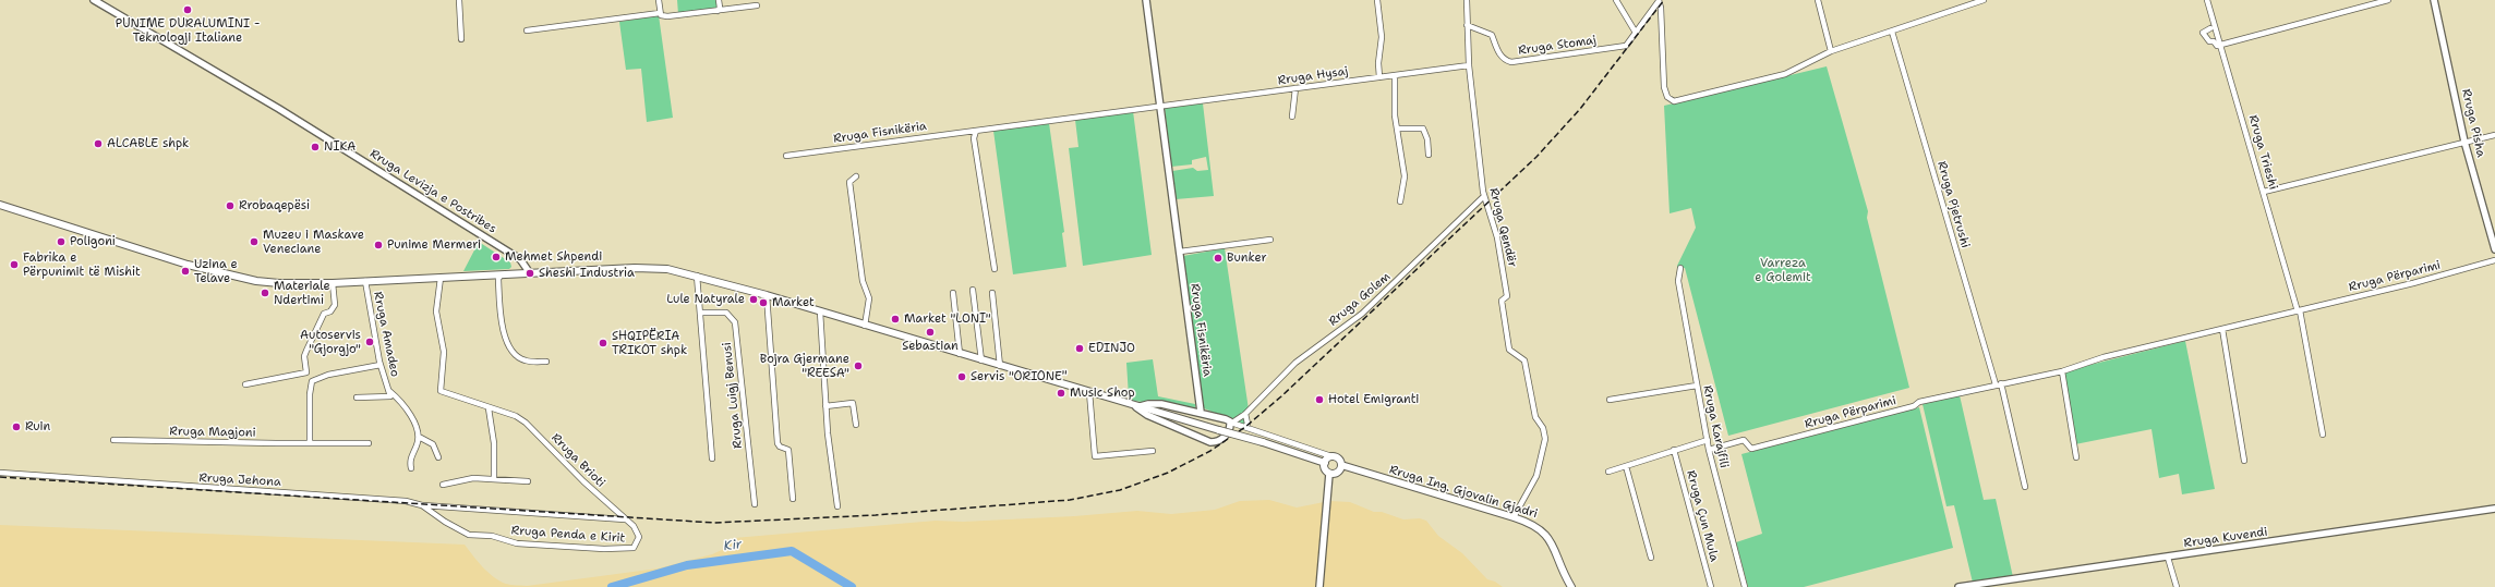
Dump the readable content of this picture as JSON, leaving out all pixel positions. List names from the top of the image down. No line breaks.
{"streets":{"main road":["Rruga Ing. Gjovalin Gjadri"],"street":["Rruga Stomaj","Rruga Hysaj","Rruga Pisha","Rruga Fisnikëria","Rruga Trieshi","Rruga Levizja e Postribes","Rruga Pjetrushi","Rruga Qendër","Rruga Përparimi","Rruga Golem","Rruga Amadeo","Rruga Luigj Benusi","Rruga Karajfili","Rruga Magjoni","Rruga Brioti","Rruga Jehona","Rruga Çun Mula","Rruga Penda e Kirit","Rruga Kuvendi"]},"crossings":[["Rruga Stomaj","Rruga Qendër"],["Rruga Hysaj","Rruga Fisnikëria"],["Rruga Hysaj","Rruga Qendër"],["Rruga Trieshi","Rruga Përparimi"],["Rruga Pjetrushi","Rruga Përparimi"],["Rruga Qendër","Rruga Golem"],["Rruga Qendër","Rruga Ing. Gjovalin Gjadri"],["Rruga Përparimi","Rruga Karajfili"],["Rruga Brioti","Rruga Penda e Kirit"],["Rruga Jehona","Rruga Penda e Kirit"]],"water":["Kir"],"parks":["Varreza e Golemit"],"places":["PUNIME DURALUMINI - Teknologji Italiane","ALCABLE shpk","NIKA","Rrobaqepësi","Poligoni","Muzeu i Maskave Veneciane","Punime Mermeri","Mehmet Shpendi","Bunker","Fabrika e Përpunimit të Mishit","Uzina e Telave","Sheshi Industria","Materiale Ndertimi","Lule Natyrale","Market","Market \"LONI\"","Sebastian","Autoservis \"Gjorgjo\"","SHQIPËRIA TRIKOT shpk","EDINJO","Bojra Gjermane \"REESA\"","Servis \"ORIONE\"","Music Shop","Hotel Emigranti","Ruin"]}
